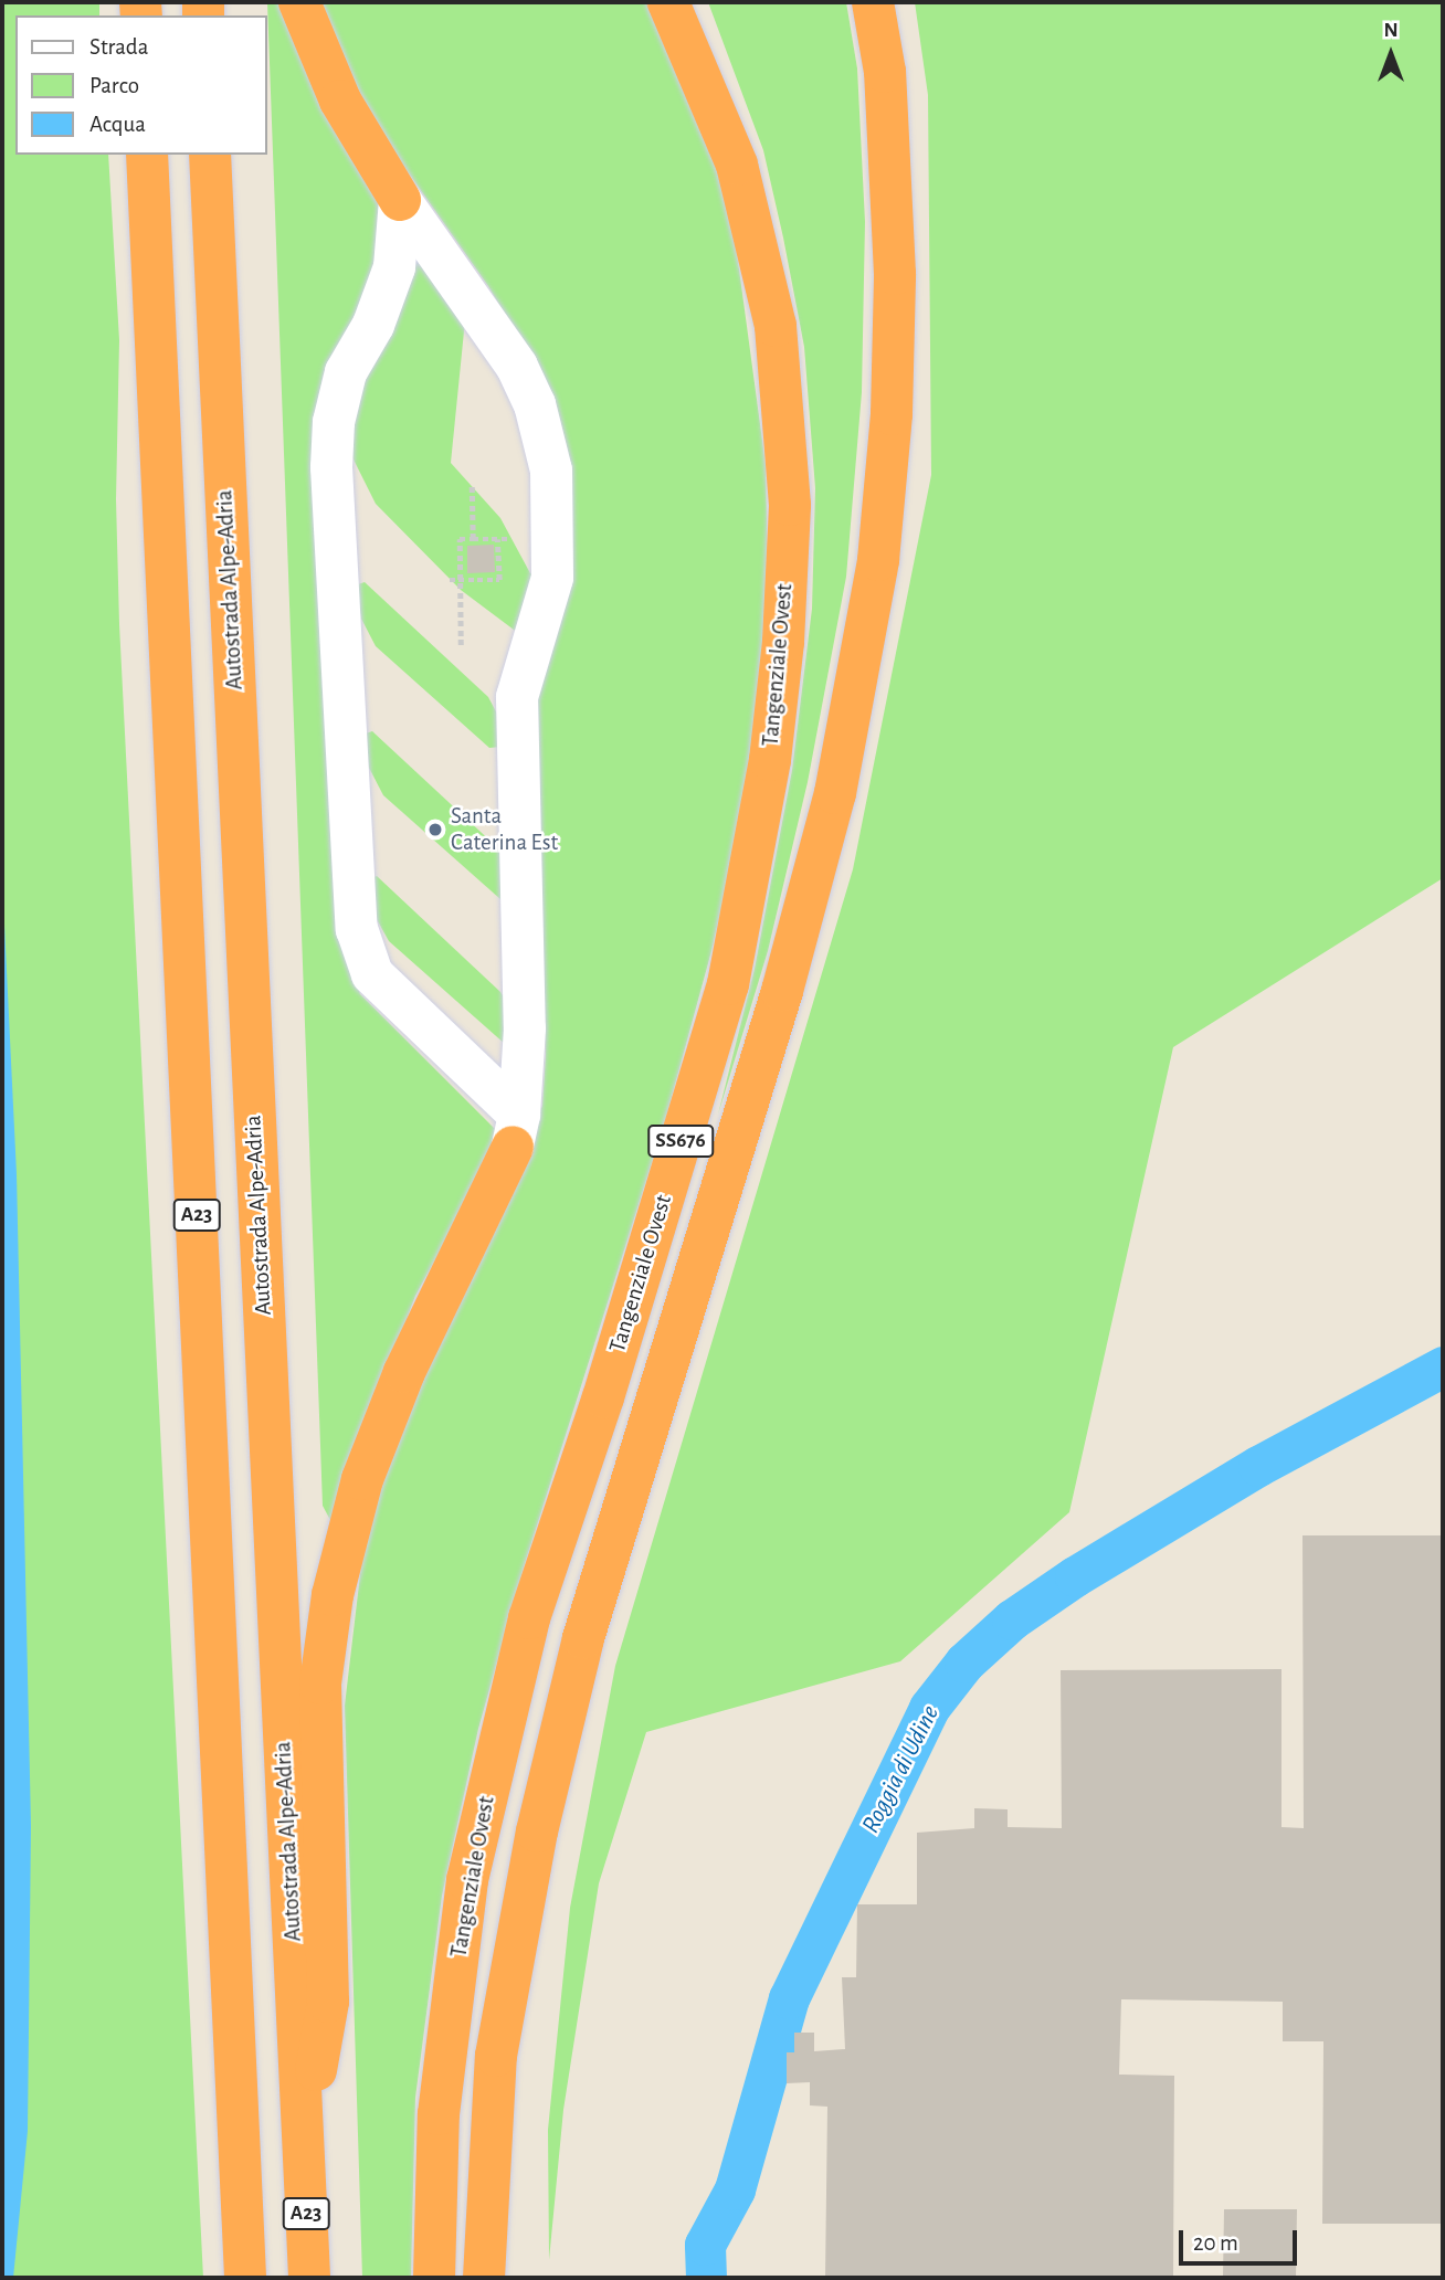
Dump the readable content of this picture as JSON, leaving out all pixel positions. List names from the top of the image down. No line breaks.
{"streets":{"highway":["Autostrada Alpe-Adria","Tangenziale Ovest","SS676","A23"]},"water":["Roggia di Udine"],"places":["Santa Caterina Est"],"legend":["Strada","Parco","Acqua"],"scale_bar":"20 m","north":"top"}
